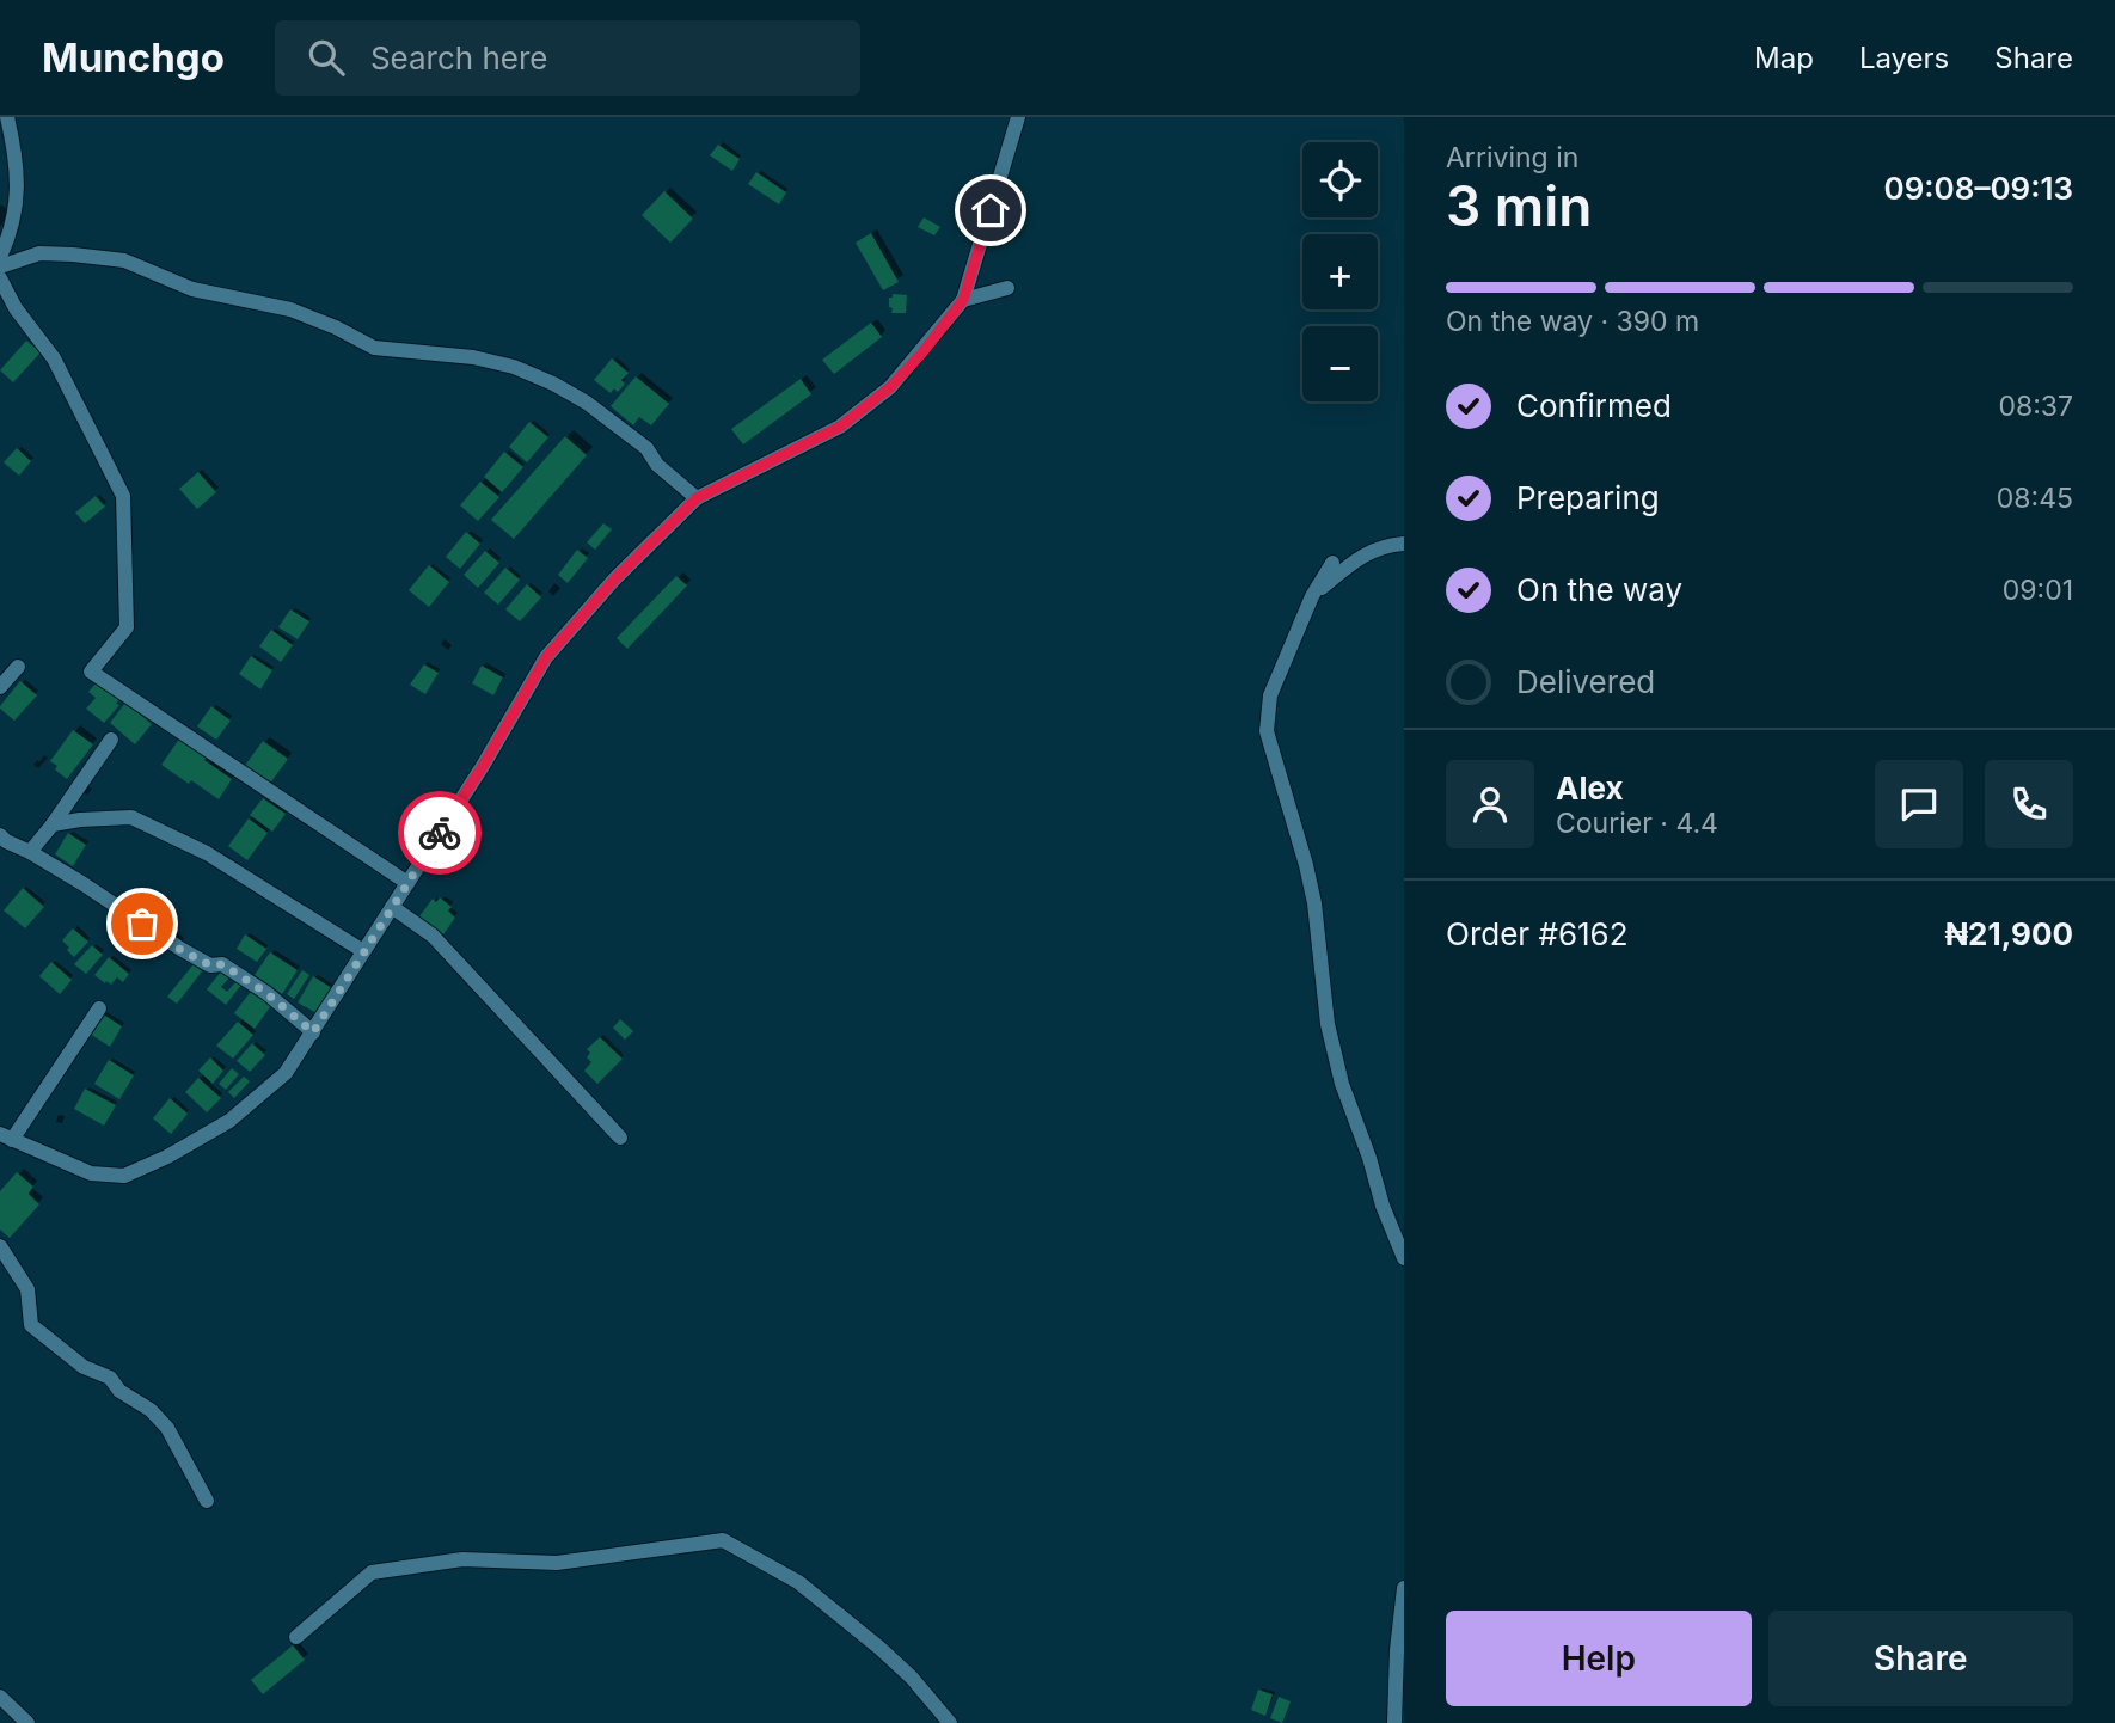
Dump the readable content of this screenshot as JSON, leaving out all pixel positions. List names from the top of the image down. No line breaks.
{"page":{"header":"Munchgo","search":"Search here","nav":["Map","Layers","Share"],"heading":["3 min","Arriving in","09:08–09:13"],"panel":["Alex","Courier · 4.4","Order #6162","₦21,900"],"map_buttons":["+","−"],"bar":"On the way · 390 m","list":[["Confirmed","08:37"],["Preparing","08:45"],["On the way","09:01"],"Delivered"],"buttons":["Help","Share"]}}
